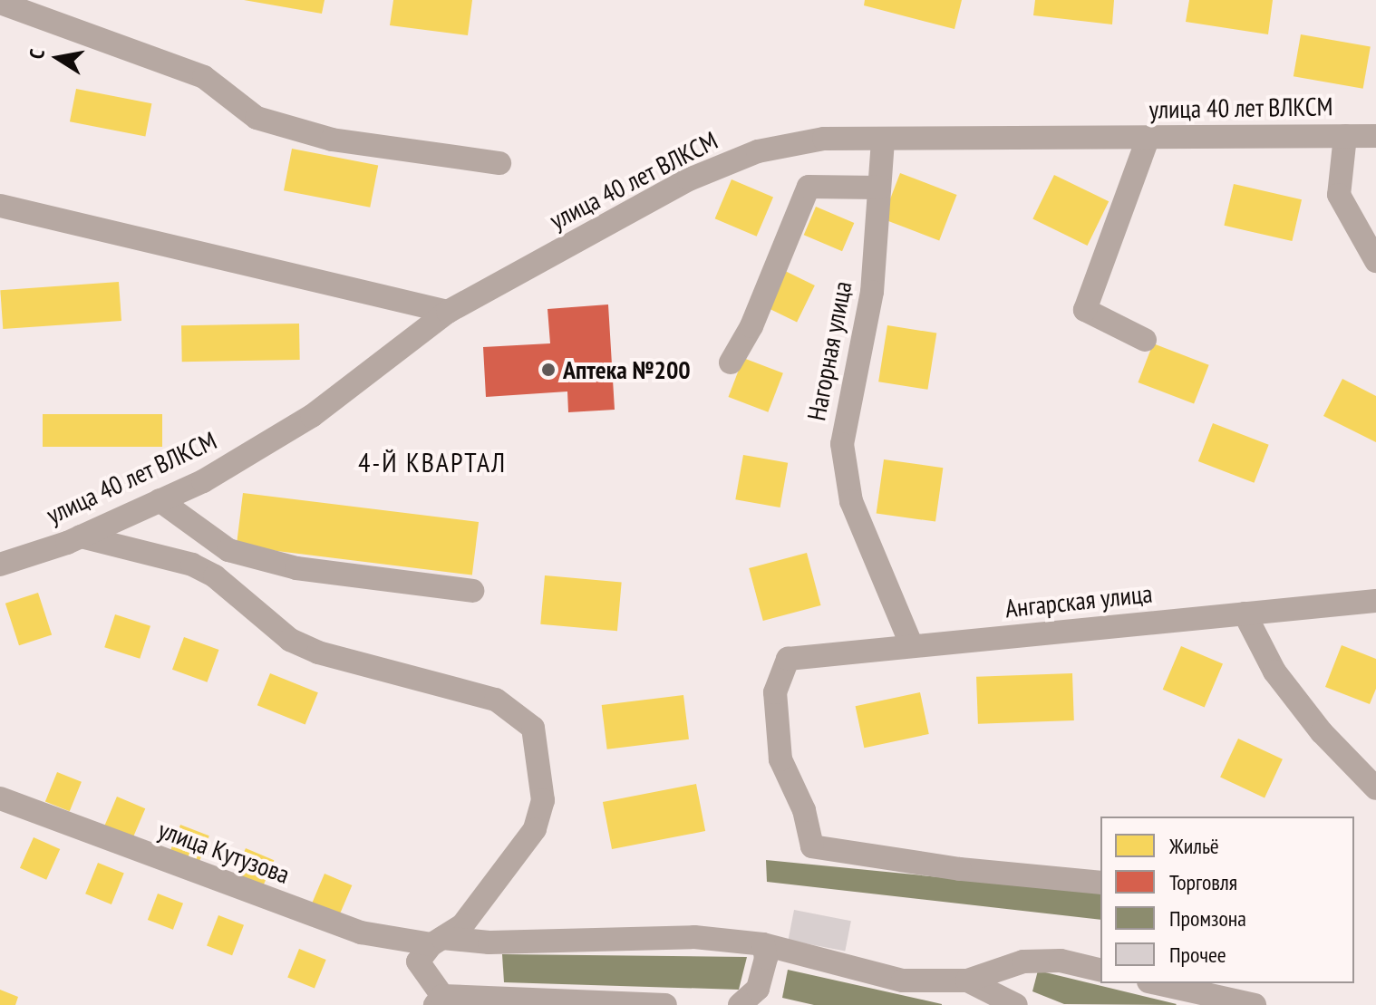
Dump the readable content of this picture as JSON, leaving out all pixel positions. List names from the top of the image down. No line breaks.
{"streets":{"street":["улица 40 лет ВЛКСМ","Нагорная улица","Ангарская улица","улица Кутузова"]},"crossings":[["улица 40 лет ВЛКСМ","Нагорная улица"],["Нагорная улица","Ангарская улица"]],"districts":["4-Й КВАРТАЛ"],"places":["Аптека №200"],"legend":["Жильё","Торговля","Промзона","Прочее"],"north":"left"}
